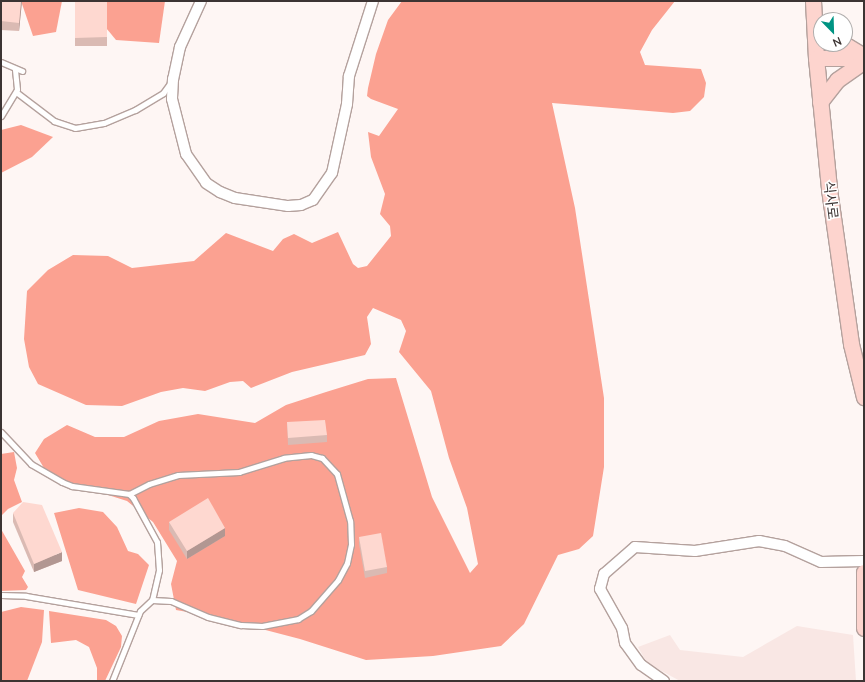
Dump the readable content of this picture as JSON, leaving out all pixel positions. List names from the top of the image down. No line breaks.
{"streets":{"street":["식사로"]},"north":"bottom right"}
